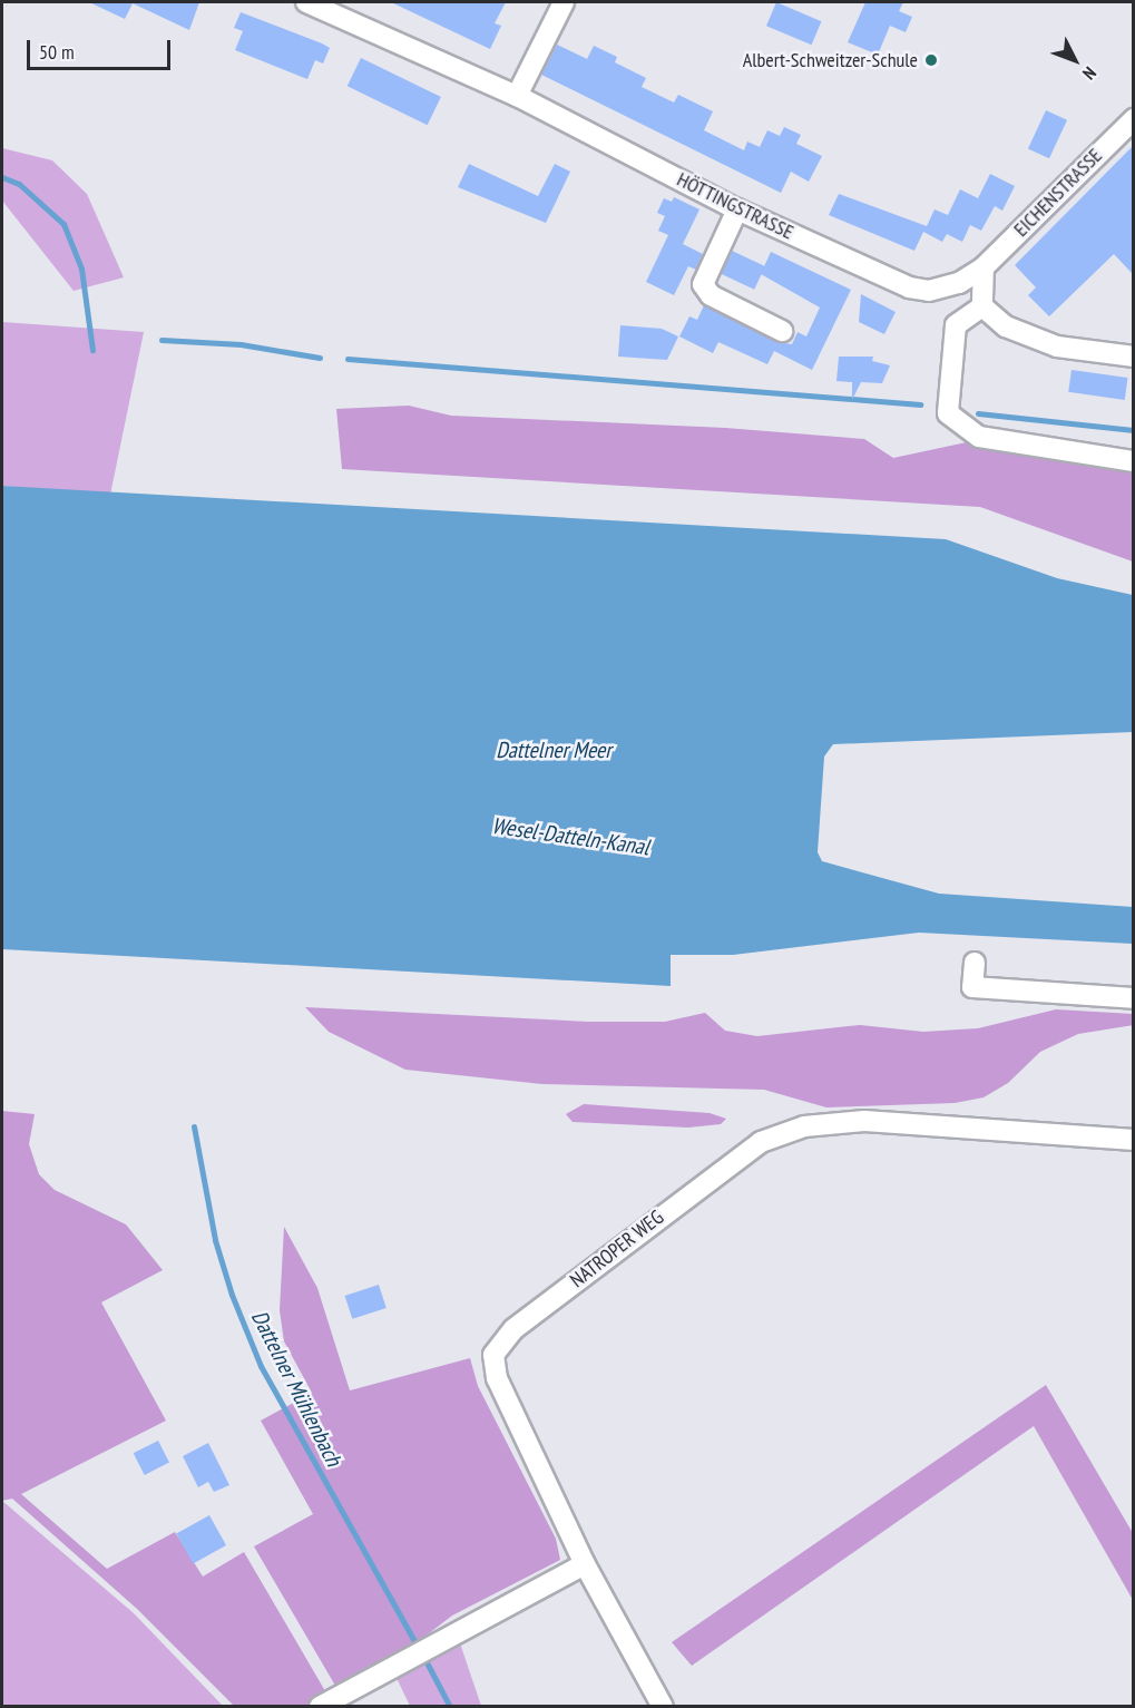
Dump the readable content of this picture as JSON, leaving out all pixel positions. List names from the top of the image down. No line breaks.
{"streets":{"street":["EICHENSTRASSE","HÖTTINGSTRASSE","NATROPER WEG"]},"crossings":[["EICHENSTRASSE","HÖTTINGSTRASSE"]],"water":["Dattelner Meer","Wesel-Datteln-Kanal","Dattelner Mühlenbach"],"places":["Albert-Schweitzer-Schule"],"scale_bar":"50 m","north":"bottom right"}
